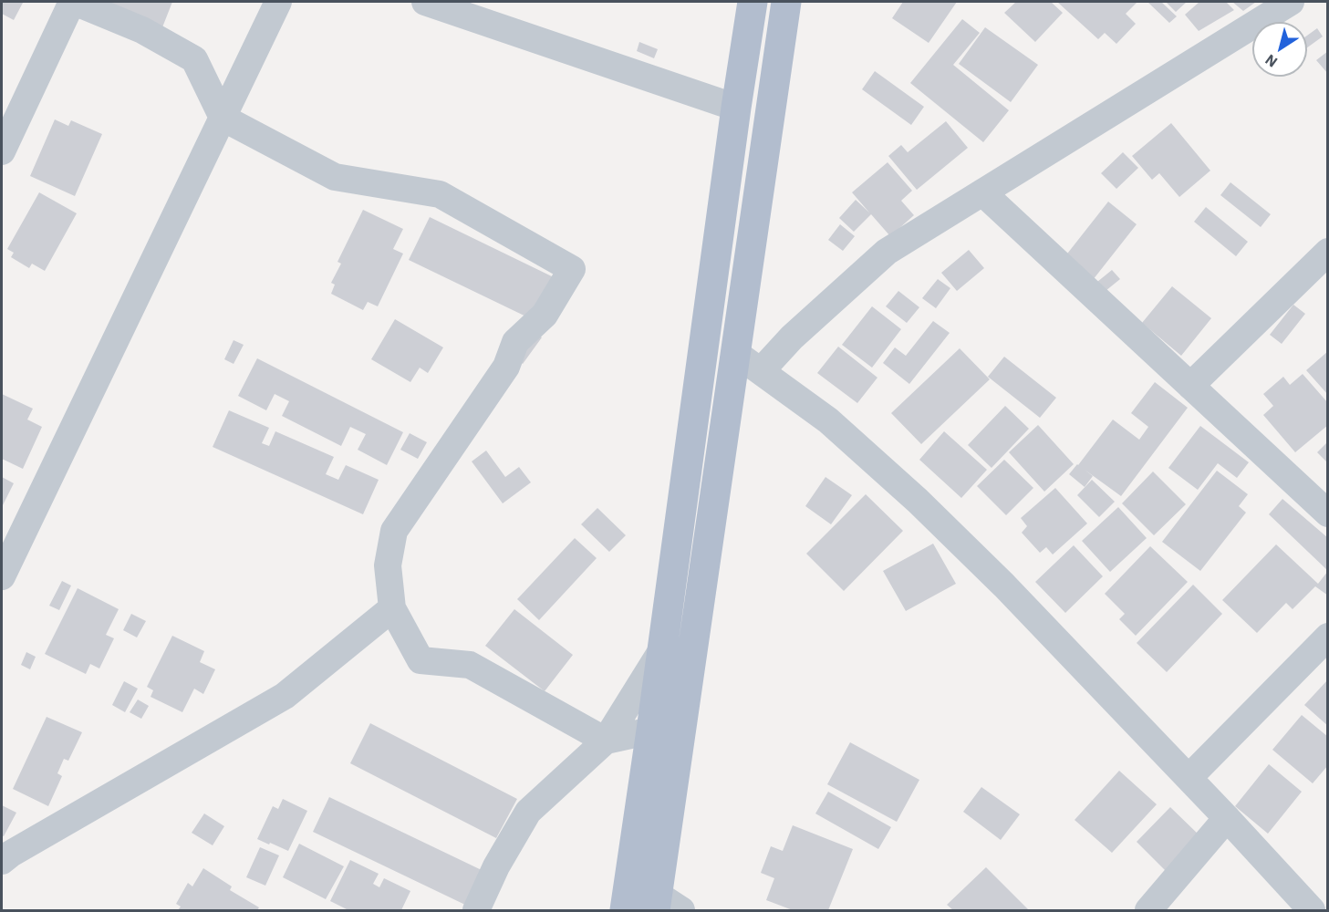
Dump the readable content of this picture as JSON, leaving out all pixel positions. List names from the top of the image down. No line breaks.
{"north":"bottom left"}
